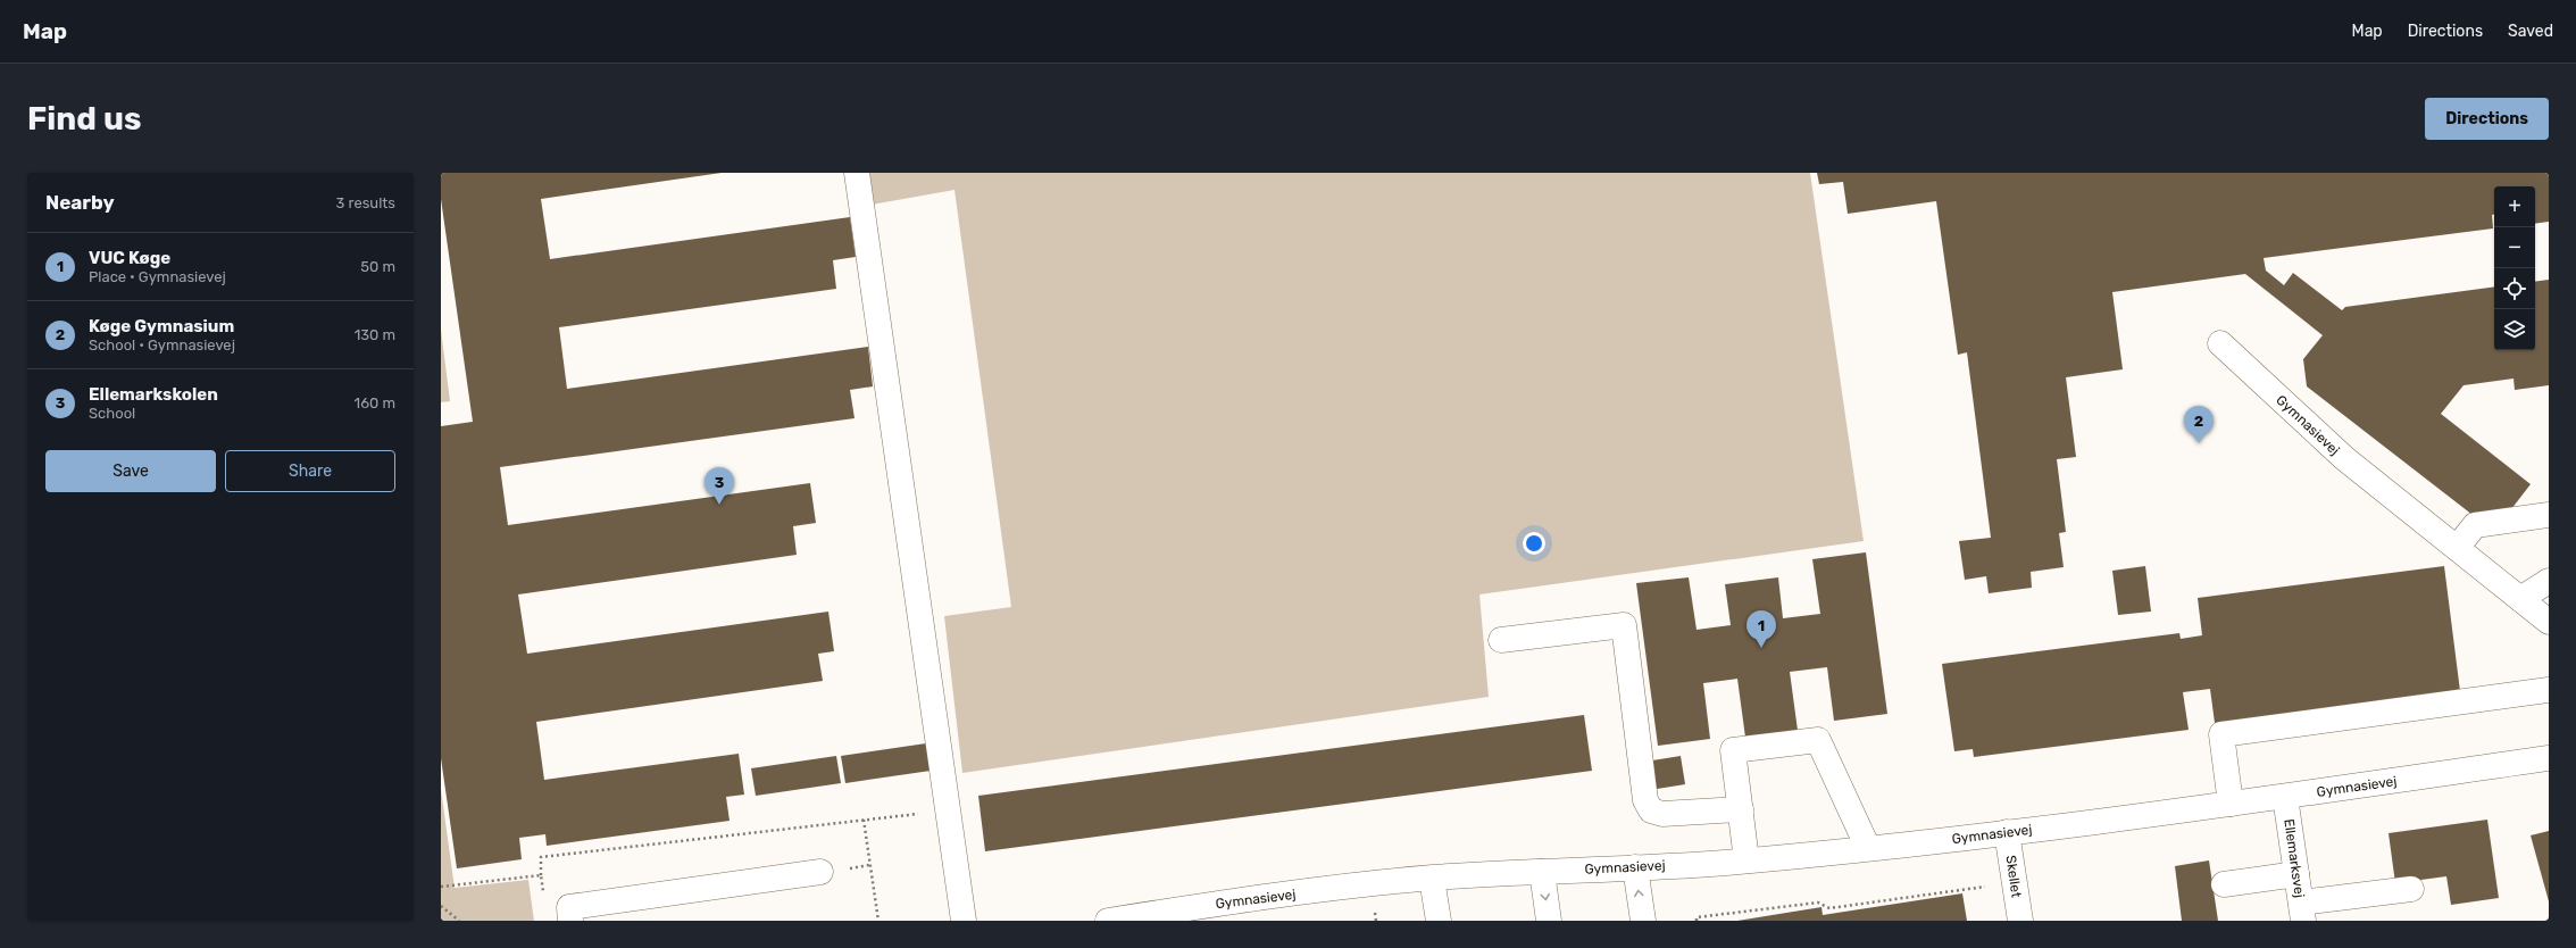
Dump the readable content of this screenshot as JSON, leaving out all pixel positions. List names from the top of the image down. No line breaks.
{"streets":{"street":["Gymnasievej","Ellemarksvej","Skellet"]},"crossings":[["Gymnasievej","Ellemarksvej"],["Gymnasievej","Skellet"]],"page":{"header":"Map","nav":["Map","Directions","Saved"],"buttons":["Directions",["Save","Share"]],"title":"Find us","heading":["Nearby","3 results"],"map_buttons":["+","−"],"list":[{"mark":"1","name":"VUC Køge","note":"Place · Gymnasievej","value":"50 m"},{"mark":"2","name":"Køge Gymnasium","note":"School · Gymnasievej","value":"130 m"},{"mark":"3","name":"Ellemarkskolen","note":"School","value":"160 m"}],"pins":["2","3","1"]}}
